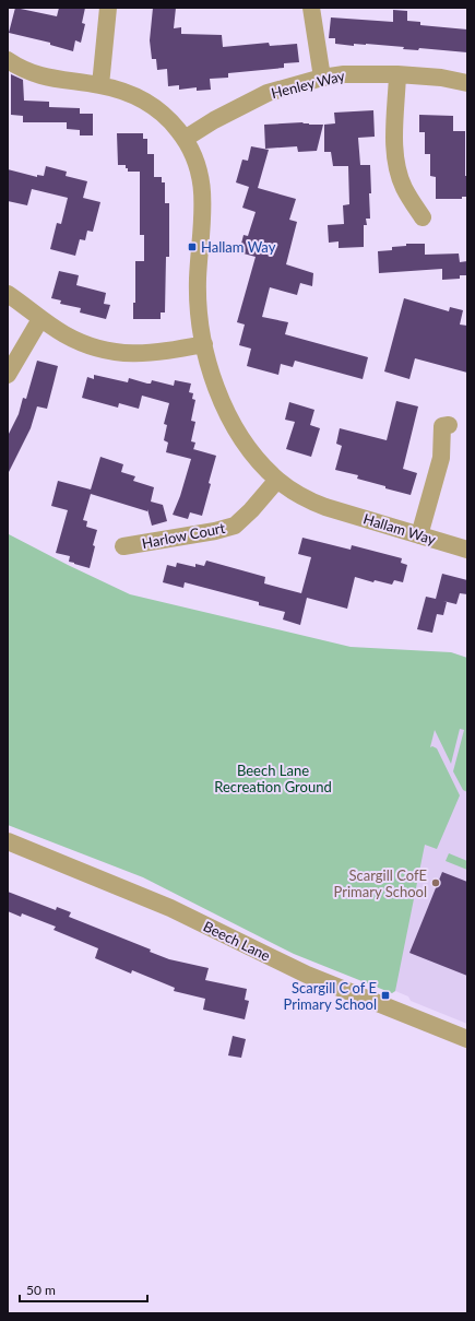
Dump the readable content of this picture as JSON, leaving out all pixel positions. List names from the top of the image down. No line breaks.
{"streets":{"street":["Henley Way","Hallam Way","Harlow Court","Beech Lane"]},"crossings":[["Henley Way","Hallam Way"],["Hallam Way","Harlow Court"]],"parks":["Beech Lane Recreation Ground"],"places":{"transit":["Hallam Way","Scargill C of E Primary School"],"other":["Scargill CofE Primary School"]},"scale_bar":"50 m"}
